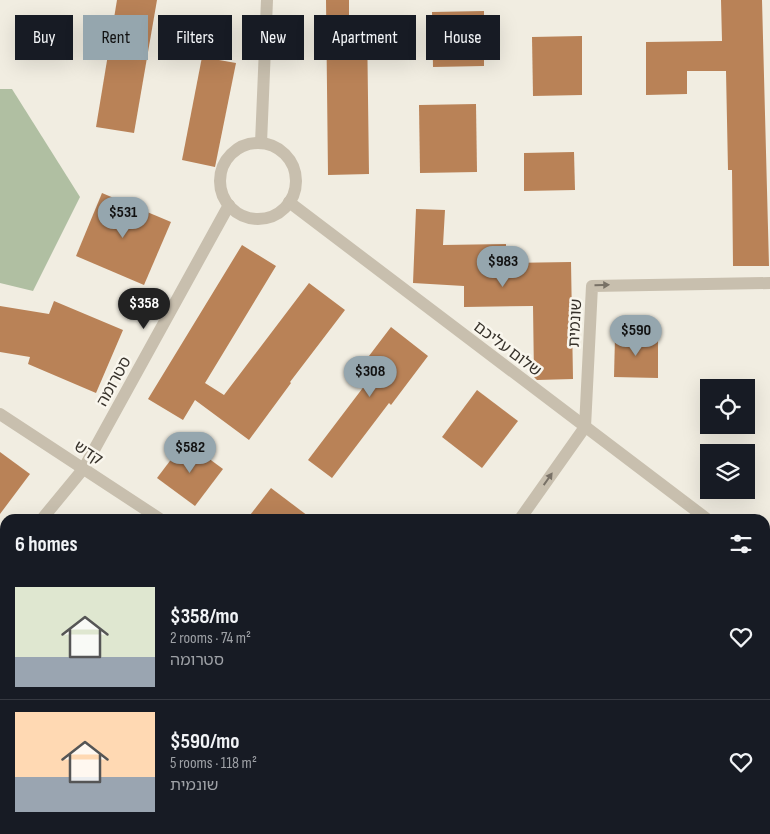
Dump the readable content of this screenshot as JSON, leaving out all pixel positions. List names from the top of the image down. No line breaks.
{"streets":{"street":["שונמית","שלום עליכם","סטרומה","קדש"]},"crossings":[["שונמית","שלום עליכם"],["שלום עליכם","סטרומה"],["סטרומה","קדש"]],"page":{"chip":["Buy","Rent","Filters","New","Apartment","House"],"price":["$531","$983","$358","$590","$308","$582"],"heading":"6 homes","list":[{"name":"$358/mo","note":"2 rooms · 74 m² · סטרומה"},{"name":"$590/mo","note":"5 rooms · 118 m² · שונמית"}]}}
